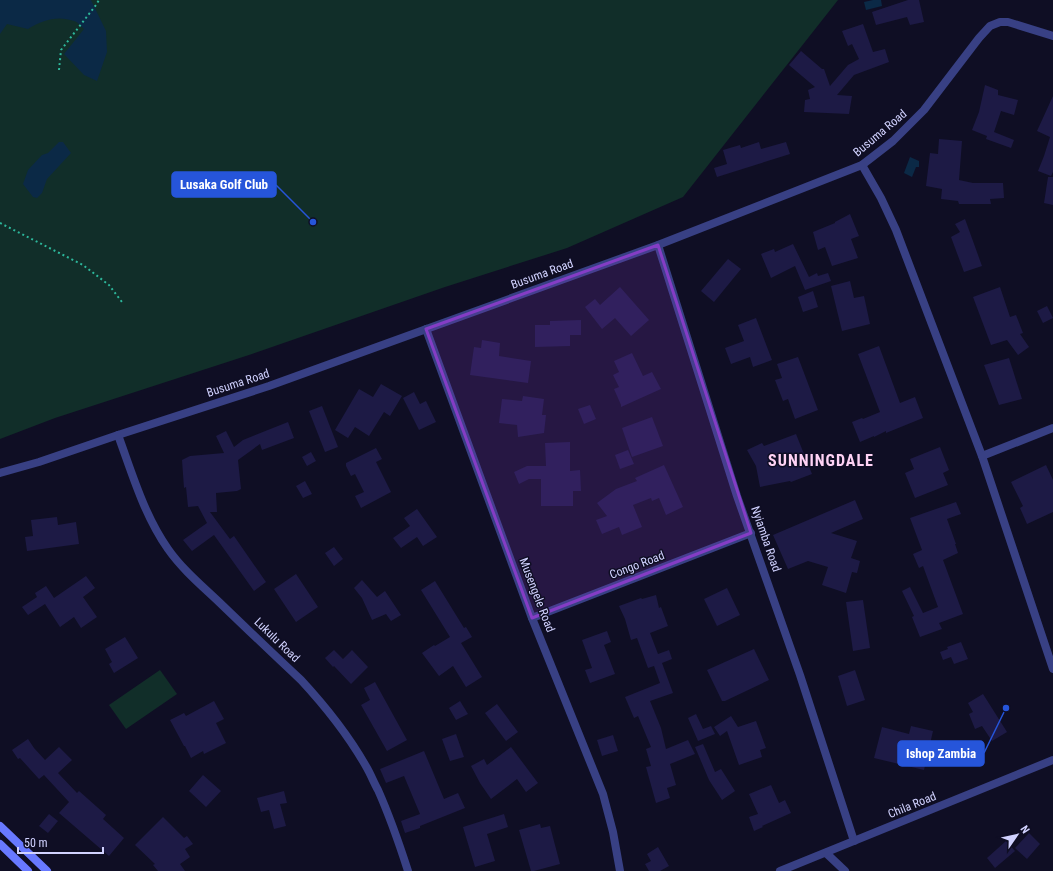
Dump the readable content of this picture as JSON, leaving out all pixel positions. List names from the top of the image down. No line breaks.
{"streets":{"street":["Busuma Road","Nyiamba Road","Congo Road","Musengele Road","Lukulu Road","Chila Road"]},"crossings":[["Busuma Road","Nyiamba Road"],["Busuma Road","Musengele Road"],["Busuma Road","Lukulu Road"],["Nyiamba Road","Congo Road"],["Nyiamba Road","Chila Road"],["Congo Road","Musengele Road"]],"districts":["SUNNINGDALE"],"places":["Lusaka Golf Club","Ishop Zambia"],"scale_bar":"50 m","north":"top right"}
